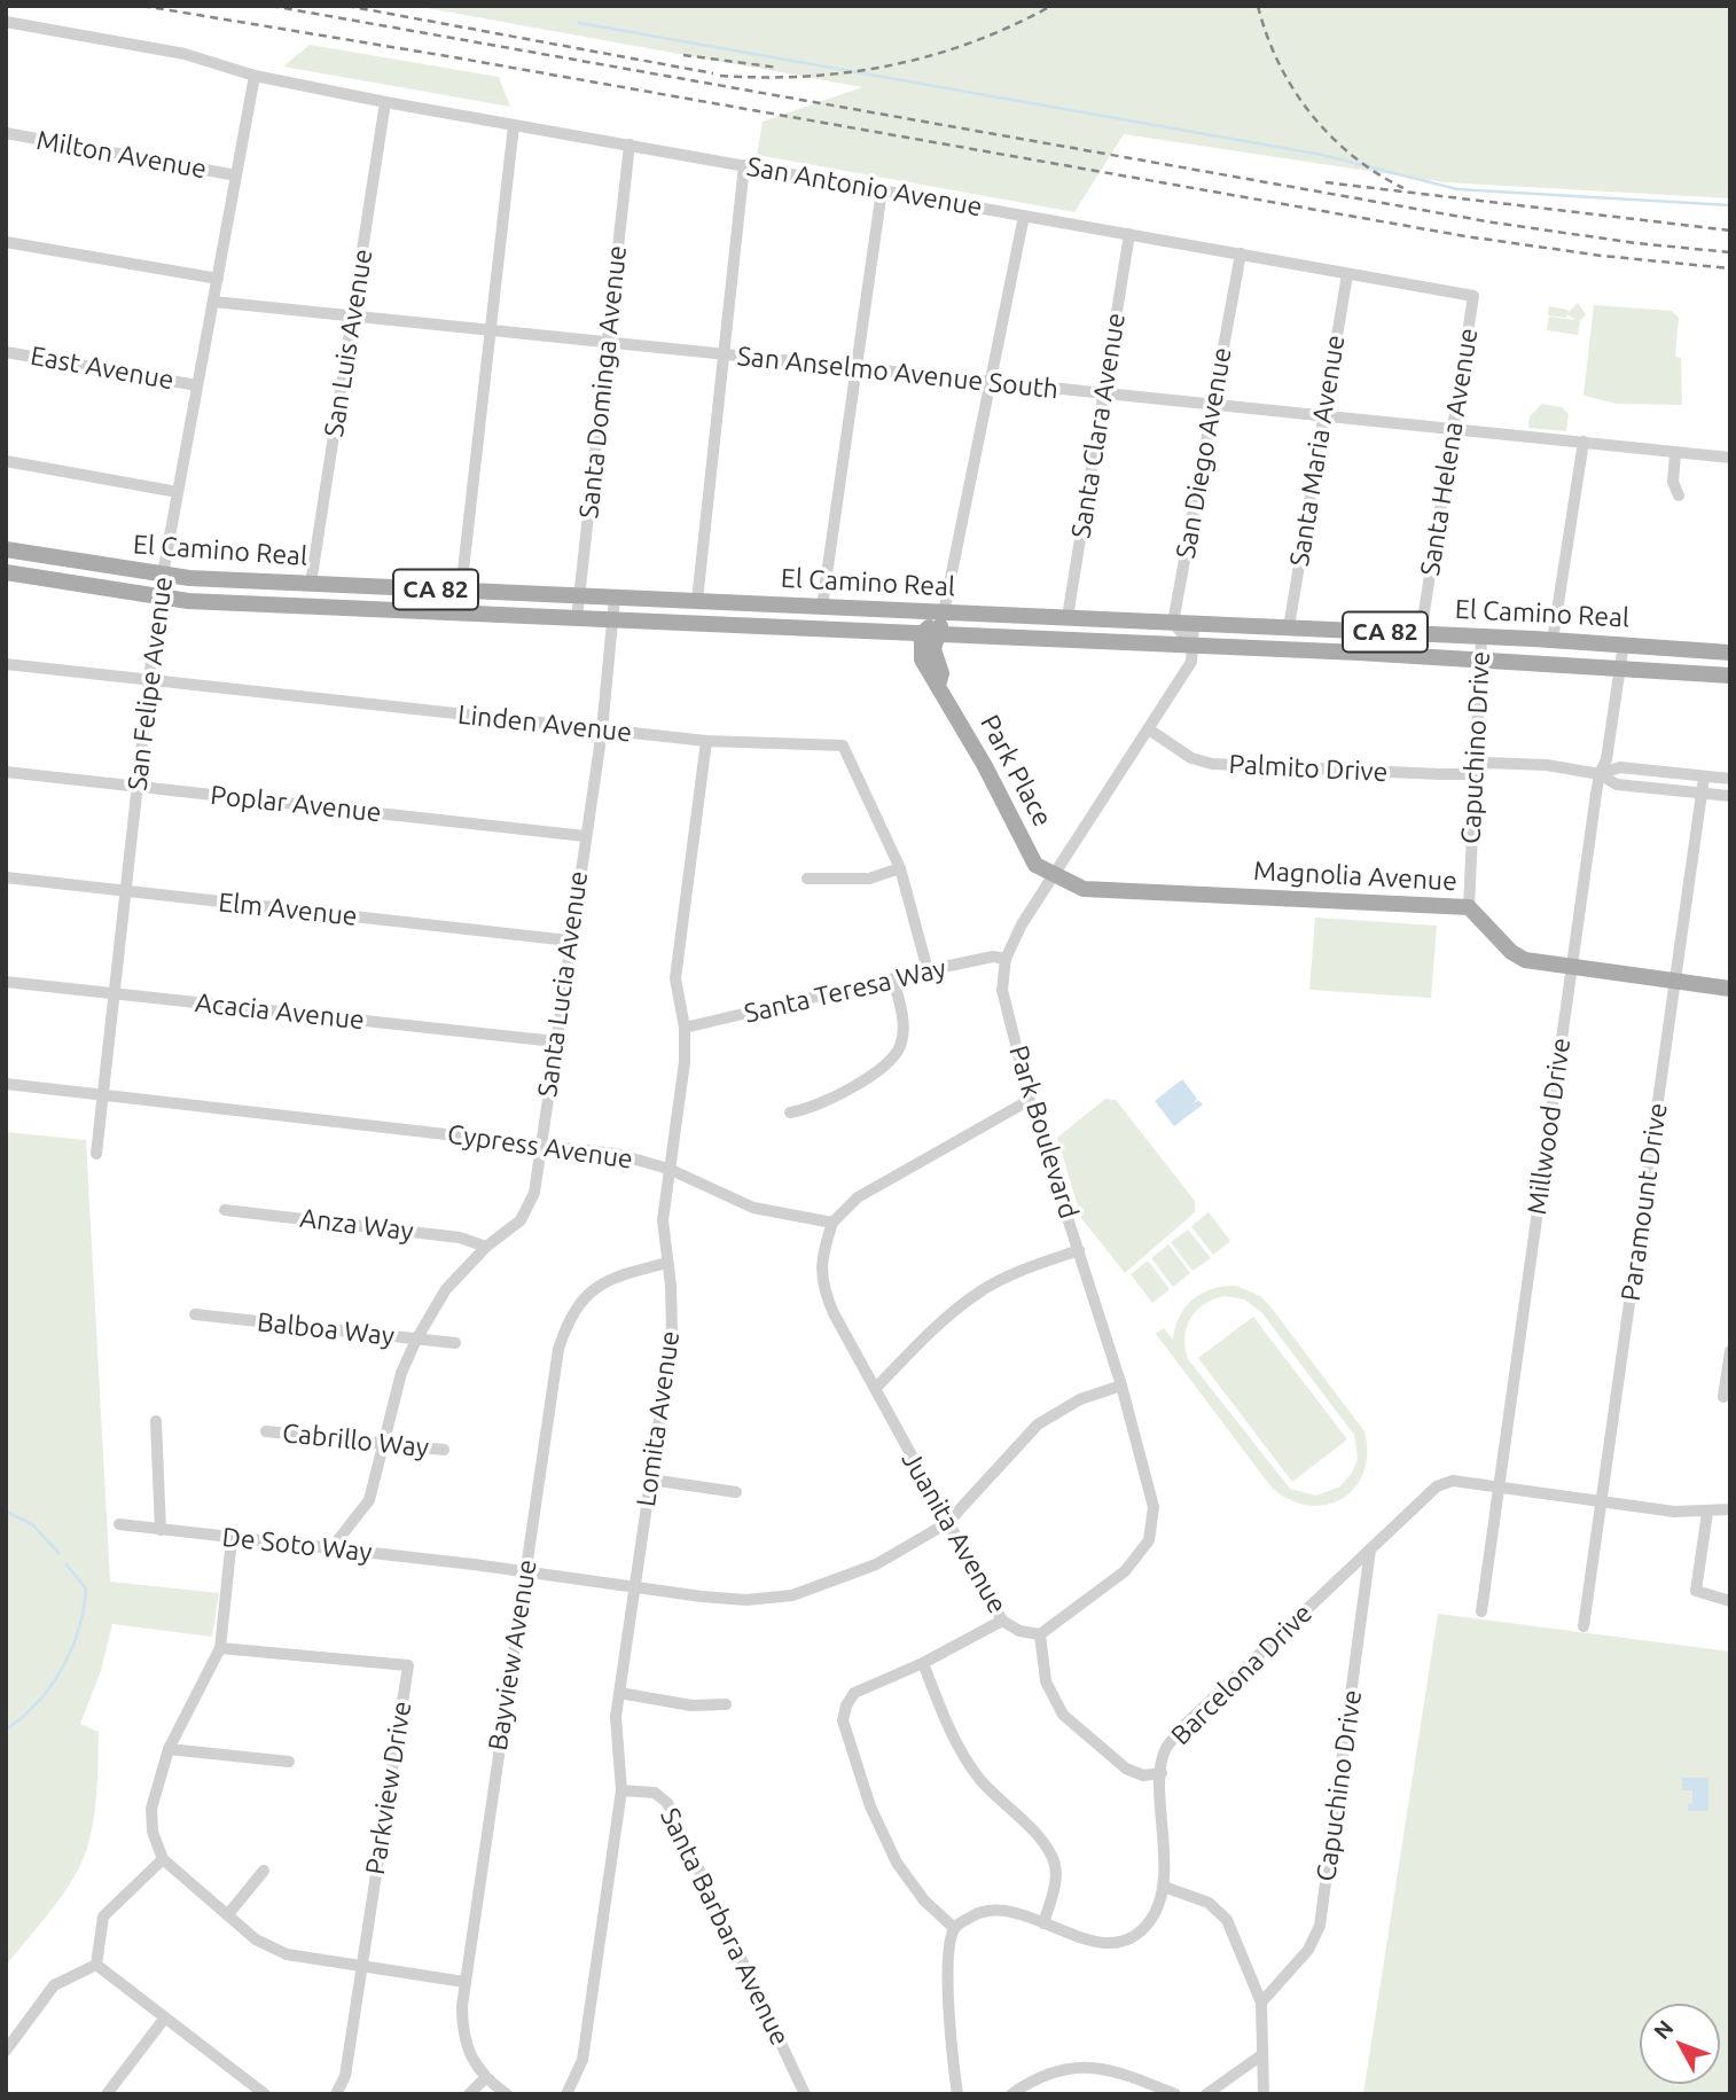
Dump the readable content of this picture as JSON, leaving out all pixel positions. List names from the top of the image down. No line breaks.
{"streets":{"main road":["El Camino Real","CA 82","Park Place","Magnolia Avenue"],"street":["Milton Avenue","San Antonio Avenue","San Luis Avenue","East Avenue","San Anselmo Avenue South","Santa Dominga Avenue","Santa Clara Avenue","Santa Maria Avenue","Santa Helena Avenue","San Diego Avenue","San Felipe Avenue","Linden Avenue","Capuchino Drive","Palmito Drive","Poplar Avenue","Elm Avenue","Santa Lucia Avenue","Santa Teresa Way","Acacia Avenue","Millwood Drive","Park Boulevard","Cypress Avenue","Paramount Drive","Anza Way","Balboa Way","Lomita Avenue","Cabrillo Way","Juanita Avenue","De Soto Way","Bayview Avenue","Barcelona Drive","Parkview Drive","Santa Barbara Avenue"]},"crossings":[["Milton Avenue","San Felipe Avenue"],["San Antonio Avenue","San Luis Avenue"],["San Antonio Avenue","Santa Dominga Avenue"],["San Antonio Avenue","Santa Clara Avenue"],["San Antonio Avenue","Santa Maria Avenue"],["San Antonio Avenue","Santa Helena Avenue"],["San Antonio Avenue","San Diego Avenue"],["San Antonio Avenue","San Felipe Avenue"],["San Luis Avenue","San Anselmo Avenue South"],["San Luis Avenue","El Camino Real"],["East Avenue","San Felipe Avenue"],["San Anselmo Avenue South","Santa Dominga Avenue"],["San Anselmo Avenue South","Santa Clara Avenue"],["San Anselmo Avenue South","Santa Maria Avenue"],["San Anselmo Avenue South","Santa Helena Avenue"],["San Anselmo Avenue South","San Diego Avenue"],["San Anselmo Avenue South","San Felipe Avenue"],["Santa Dominga Avenue","El Camino Real"],["Santa Clara Avenue","El Camino Real"],["Santa Maria Avenue","El Camino Real"],["Santa Helena Avenue","El Camino Real"],["San Diego Avenue","El Camino Real"],["El Camino Real","San Felipe Avenue"],["El Camino Real","Capuchino Drive"],["El Camino Real","Park Place"],["El Camino Real","Santa Lucia Avenue"],["El Camino Real","Millwood Drive"],["El Camino Real","Park Boulevard"],["San Felipe Avenue","Linden Avenue"],["San Felipe Avenue","Poplar Avenue"],["San Felipe Avenue","Elm Avenue"],["San Felipe Avenue","Acacia Avenue"],["San Felipe Avenue","Cypress Avenue"],["Linden Avenue","Santa Lucia Avenue"],["Linden Avenue","Santa Teresa Way"],["Linden Avenue","Lomita Avenue"],["Capuchino Drive","Palmito Drive"],["Capuchino Drive","Magnolia Avenue"],["Capuchino Drive","Barcelona Drive"],["Palmito Drive","Millwood Drive"],["Palmito Drive","Park Boulevard"],["Park Place","Magnolia Avenue"],["Park Place","Park Boulevard"],["Poplar Avenue","Santa Lucia Avenue"],["Magnolia Avenue","Millwood Drive"],["Magnolia Avenue","Park Boulevard"],["Magnolia Avenue","Paramount Drive"],["Elm Avenue","Santa Lucia Avenue"],["Santa Lucia Avenue","Acacia Avenue"],["Santa Lucia Avenue","Cypress Avenue"],["Santa Lucia Avenue","Anza Way"],["Santa Lucia Avenue","Balboa Way"],["Santa Lucia Avenue","Cabrillo Way"],["Santa Lucia Avenue","De Soto Way"],["Santa Teresa Way","Park Boulevard"],["Santa Teresa Way","Lomita Avenue"],["Millwood Drive","Barcelona Drive"],["Park Boulevard","Juanita Avenue"],["Park Boulevard","De Soto Way"],["Cypress Avenue","Lomita Avenue"],["Cypress Avenue","Juanita Avenue"],["Paramount Drive","Barcelona Drive"],["Lomita Avenue","De Soto Way"],["Lomita Avenue","Bayview Avenue"],["Lomita Avenue","Santa Barbara Avenue"],["Juanita Avenue","De Soto Way"],["De Soto Way","Bayview Avenue"]],"north":"top left"}
